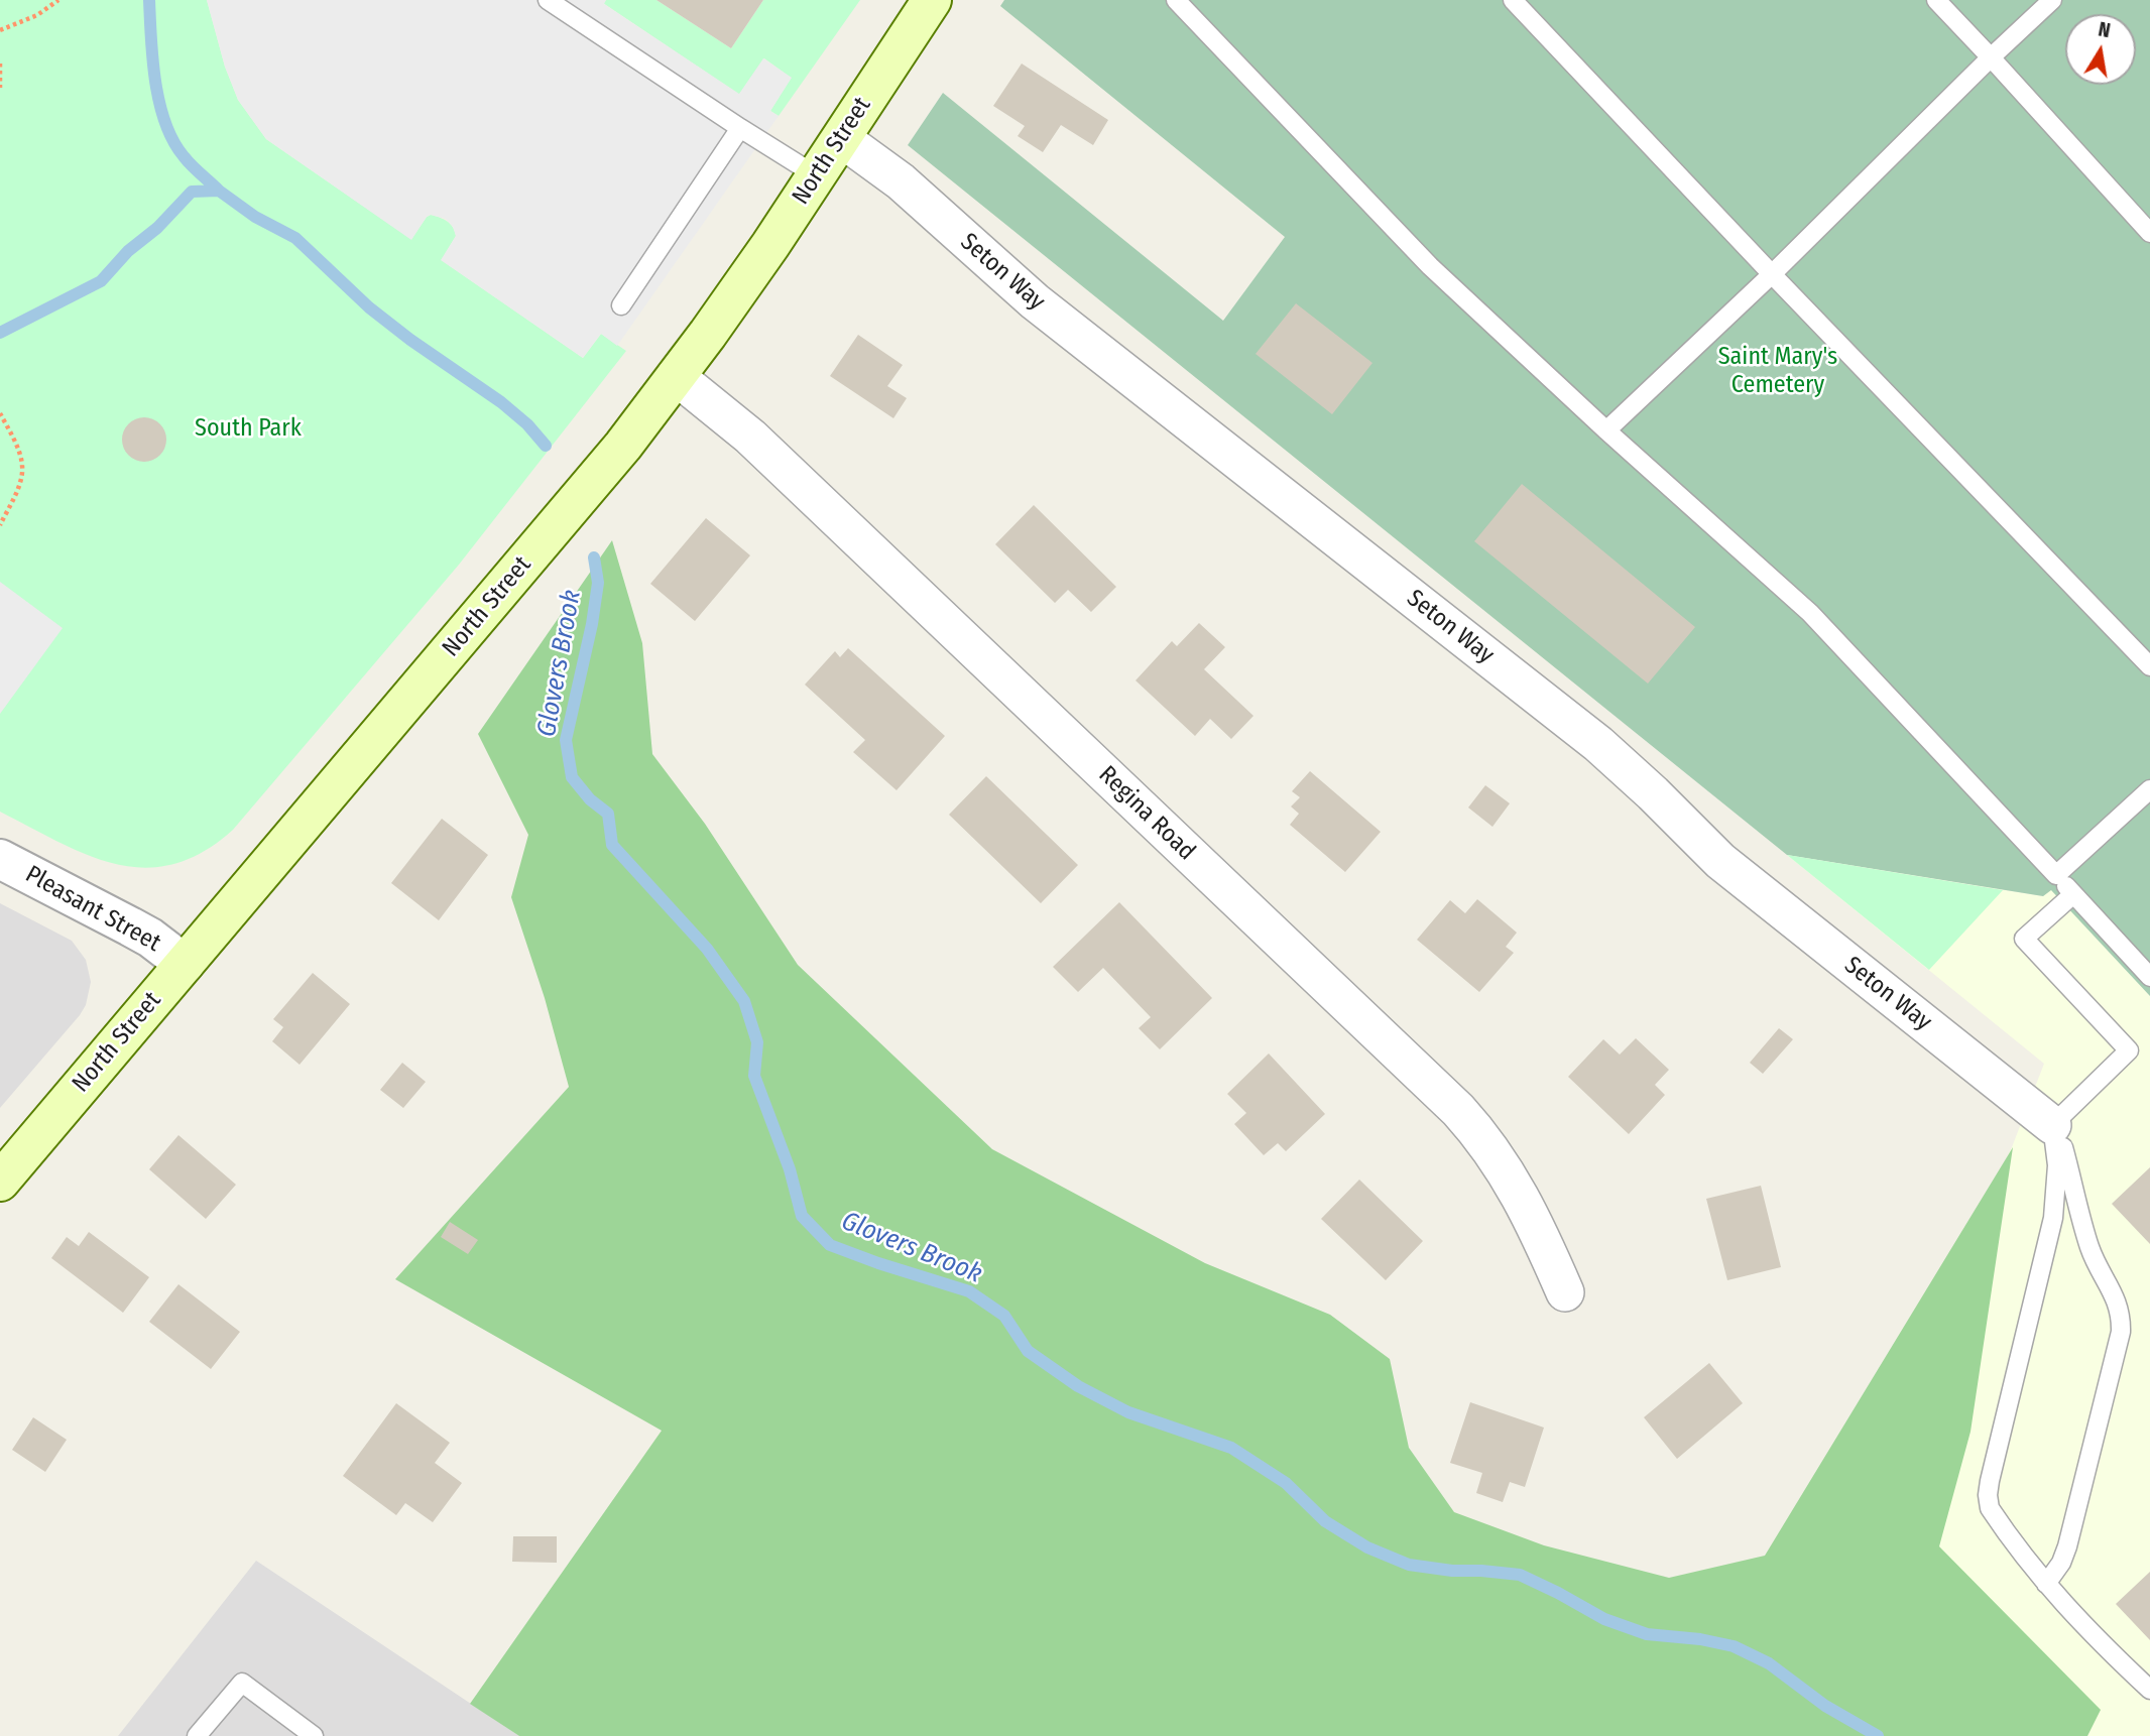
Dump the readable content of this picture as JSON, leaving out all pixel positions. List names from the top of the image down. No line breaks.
{"streets":{"main road":["North Street"],"street":["Seton Way","Regina Road","Pleasant Street"]},"crossings":[["North Street","Seton Way"],["North Street","Regina Road"],["North Street","Pleasant Street"]],"water":["Glovers Brook"],"parks":["Saint Mary's Cemetery","South Park"],"north":"top"}
